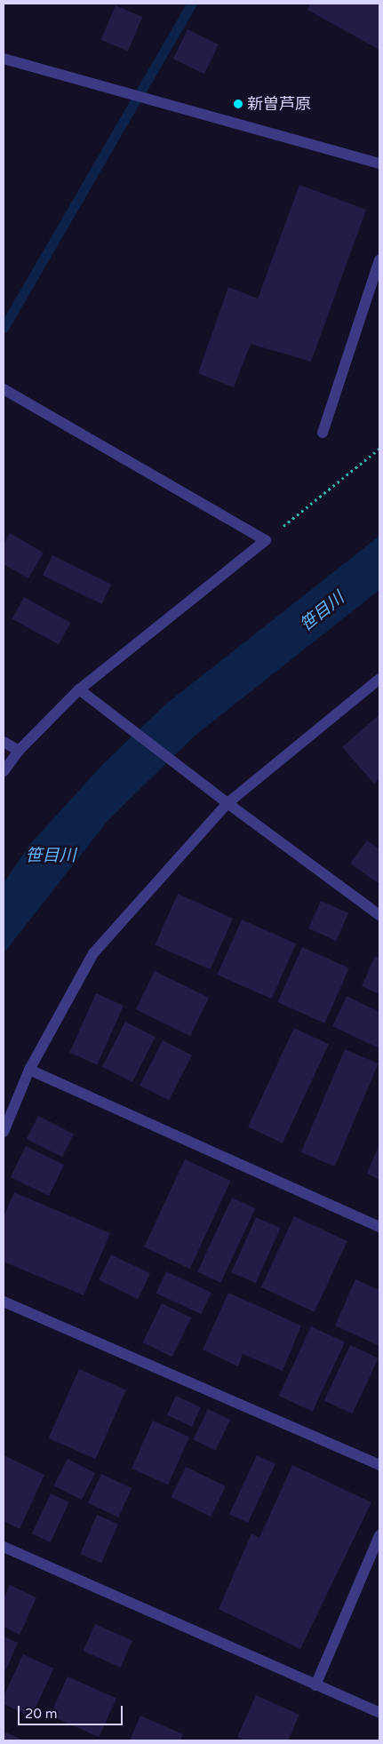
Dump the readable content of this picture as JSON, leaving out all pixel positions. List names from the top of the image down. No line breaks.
{"water":["笹目川"],"places":["新曽芦原"],"scale_bar":"20 m"}
